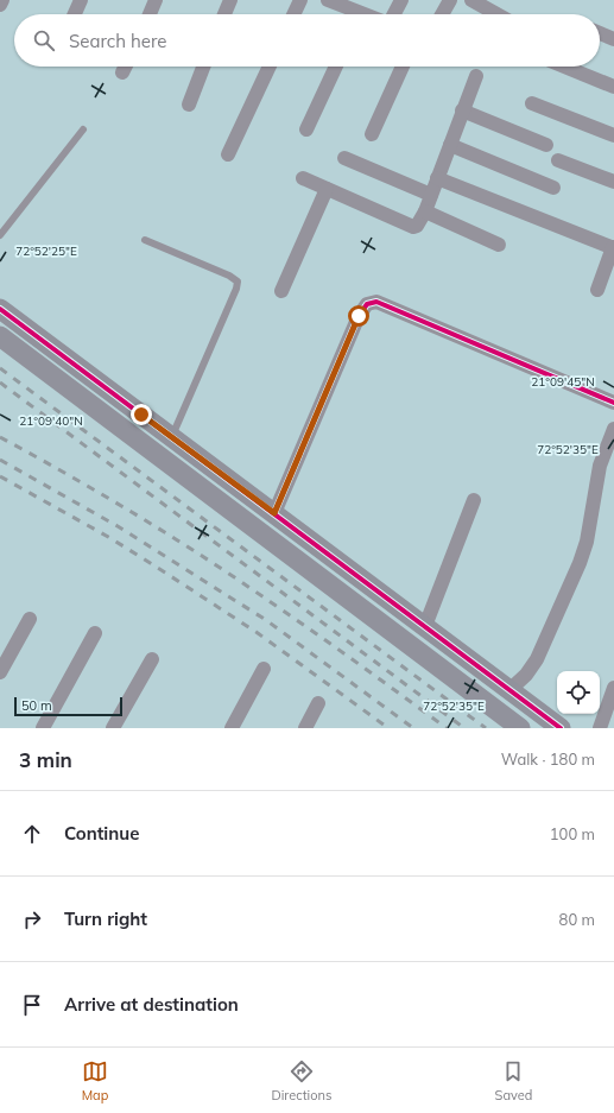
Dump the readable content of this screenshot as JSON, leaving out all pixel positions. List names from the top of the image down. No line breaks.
{"scale_bar":"50 m","page":{"search":"Search here","scale":"50 m","heading":["3 min","Walk · 180 m"],"list":[["Continue","100 m"],["Turn right","80 m"],"Arrive at destination"],"nav":["Map","Directions","Saved"]},"coordinates":["72°52'25\"E","21°09'45\"N","21°09'40\"N","72°52'35\"E"]}
